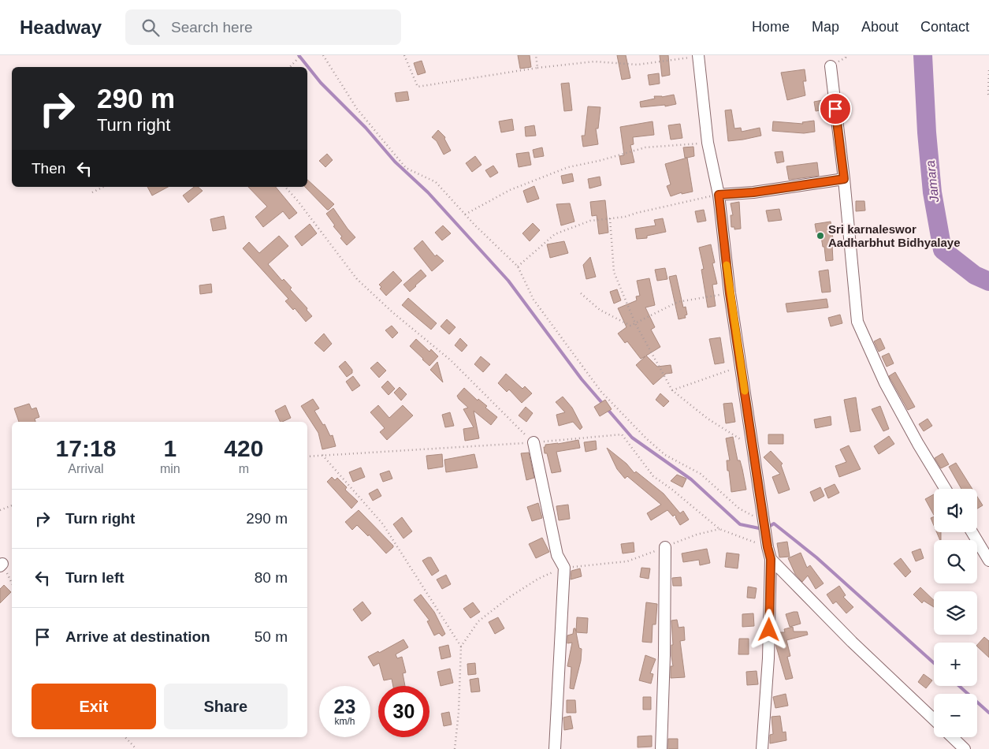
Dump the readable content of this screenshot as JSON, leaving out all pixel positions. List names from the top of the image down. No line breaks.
{"water":["Jamara"],"places":["Sri karnaleswor Aadharbhut Bidhyalaye"],"page":{"header":"Headway","search":"Search here","nav":["Home","Map","About","Contact"],"turn":["290 m","Turn right"],"then":"Then","eta":["17:18","Arrival","1","min","420","m"],"map_buttons":["+","−"],"list":[{"name":"Turn right","value":"290 m"},{"name":"Turn left","value":"80 m"},{"name":"Arrive at destination","value":"50 m"}],"buttons":["Exit","Share"],"speed":"23 km/h","limit":"30"}}
